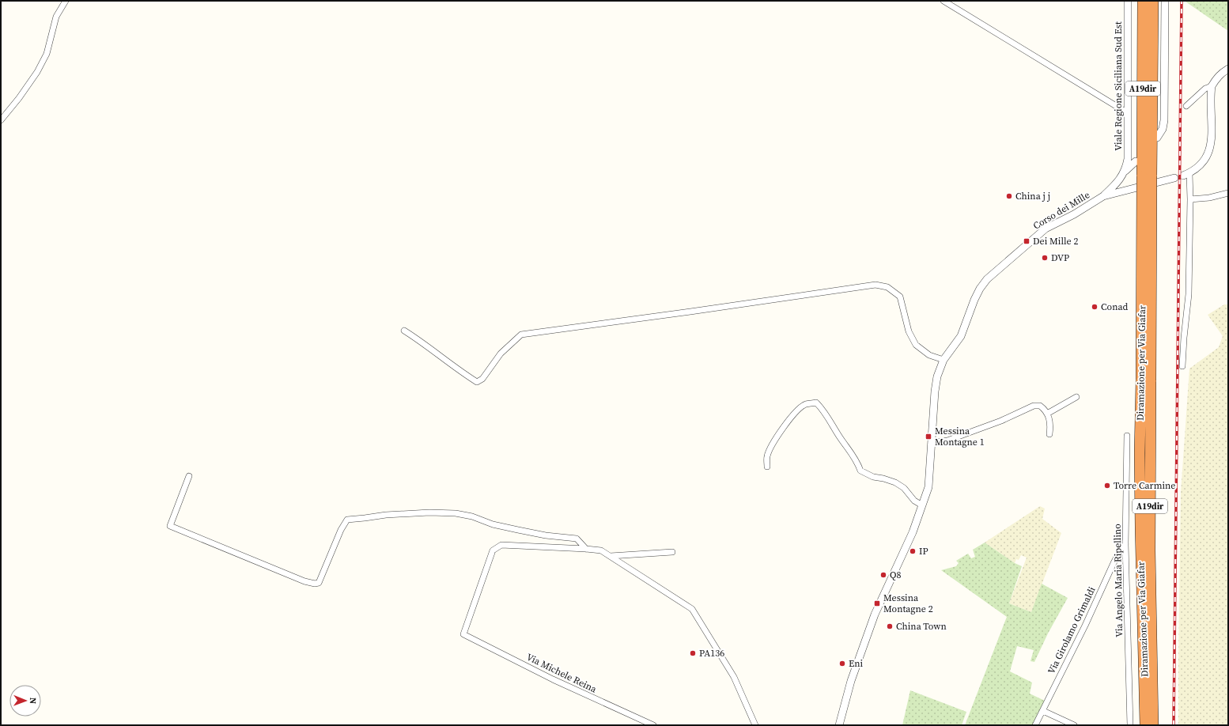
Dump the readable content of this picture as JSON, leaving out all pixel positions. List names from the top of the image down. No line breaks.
{"streets":{"highway":["A19dir","Diramazione per Via Giafar"],"street":["Viale Regione Siciliana Sud Est","Corso dei Mille","Via Angelo Maria Ripellino","Via Girolamo Grimaldi","Via Michele Reina"]},"crossings":[["Viale Regione Siciliana Sud Est","Corso dei Mille"],["Via Angelo Maria Ripellino","Via Girolamo Grimaldi"]],"places":{"other":["China j j","DVP","Conad","Torre Carmine","IP","Q8","China Town","PA136","Eni"],"transit":["Dei Mille 2","Messina Montagne 1","Messina Montagne 2"]},"north":"right"}
